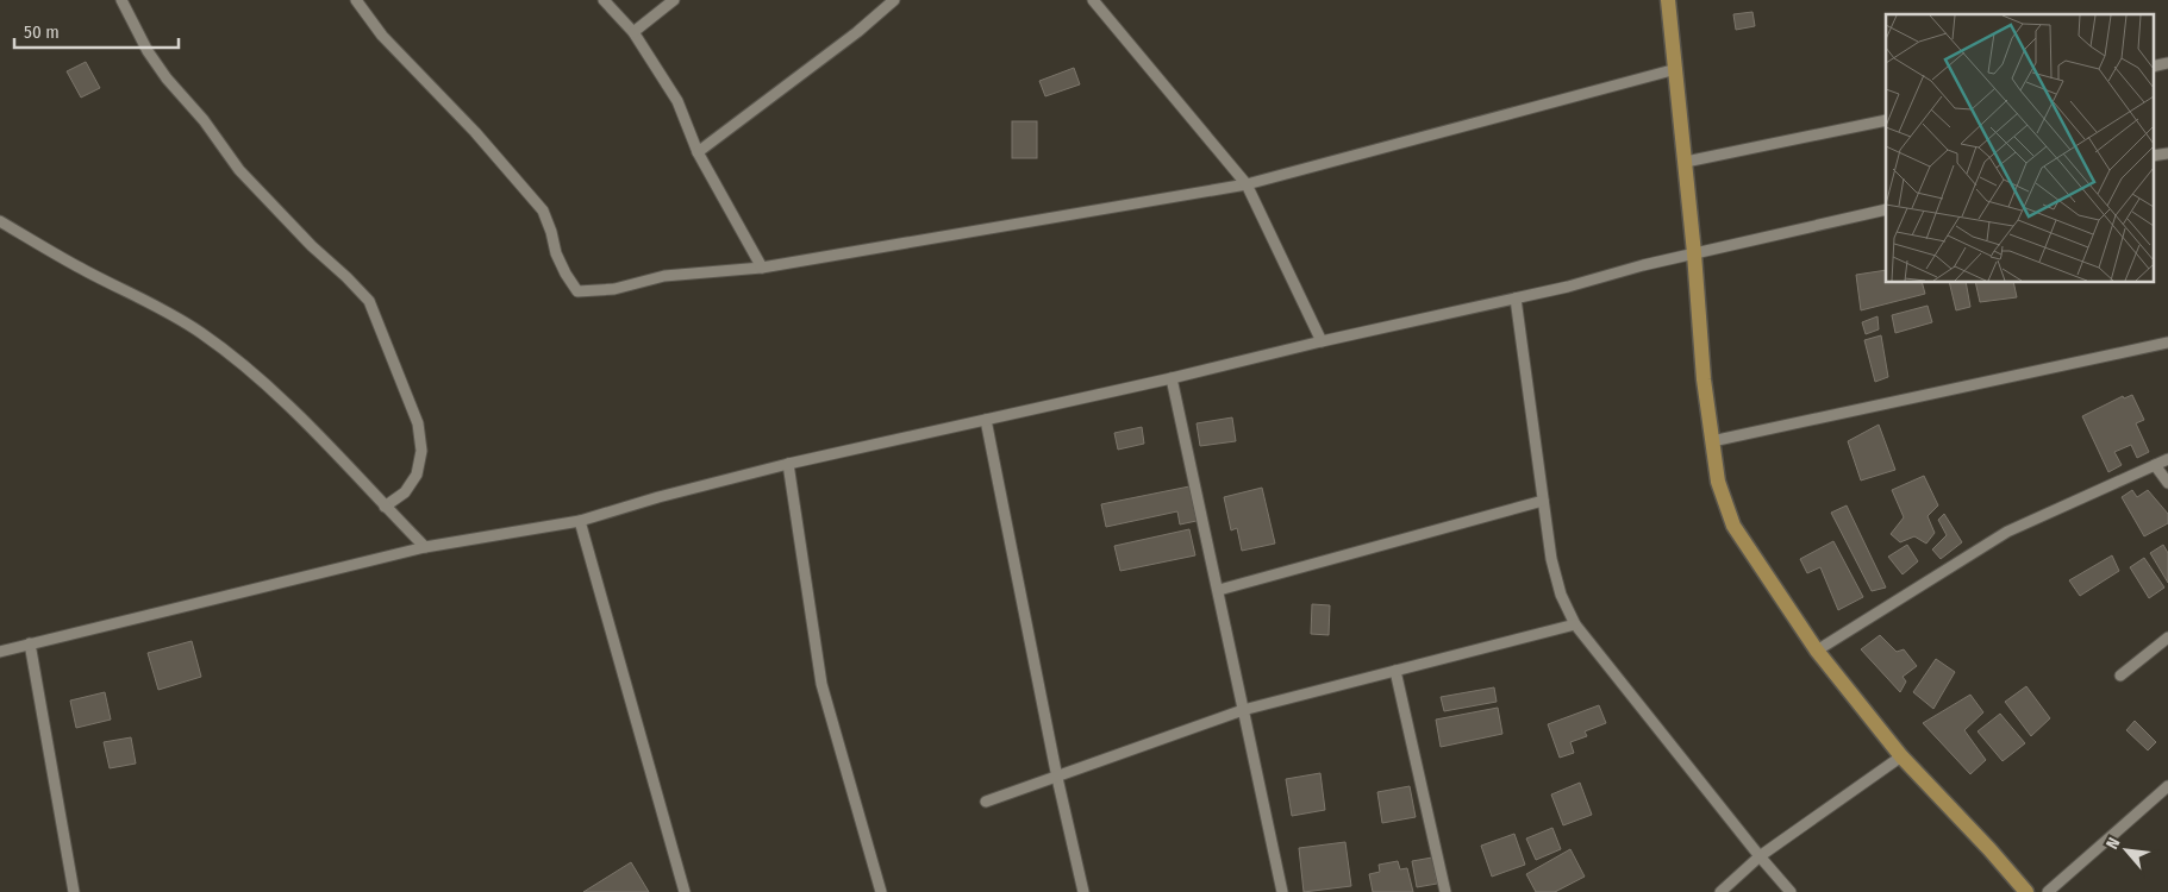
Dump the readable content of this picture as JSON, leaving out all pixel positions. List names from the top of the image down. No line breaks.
{"scale_bar":"50 m","north":"top left"}
